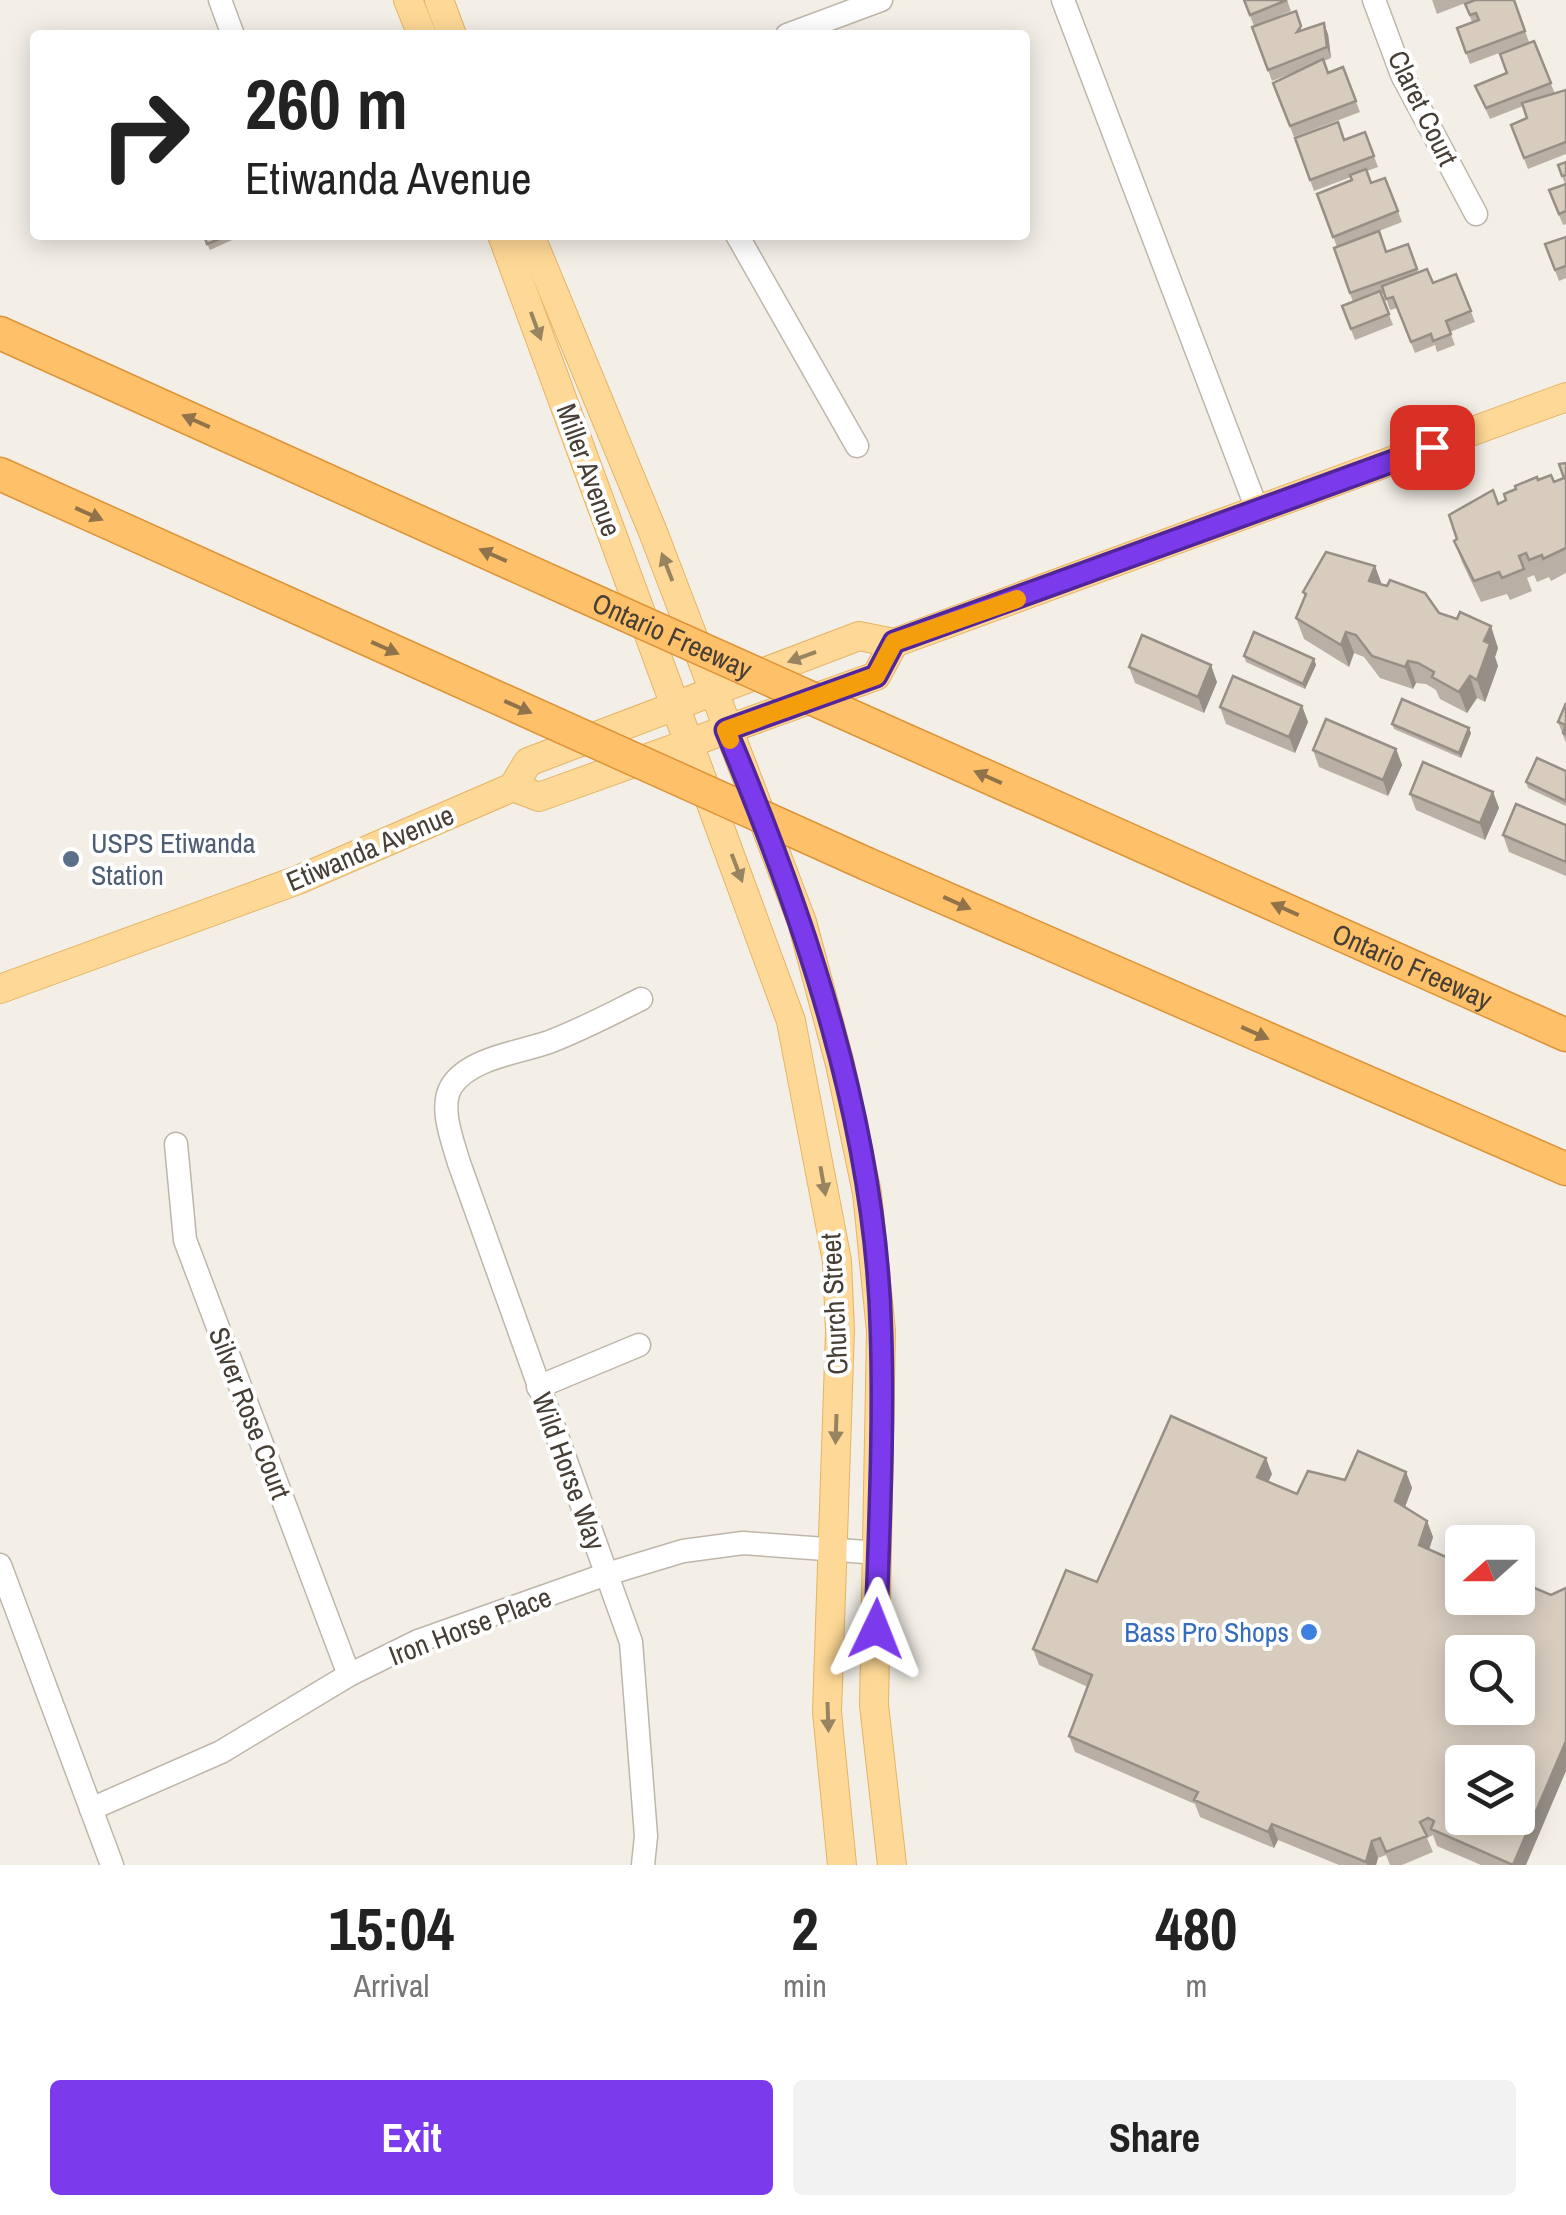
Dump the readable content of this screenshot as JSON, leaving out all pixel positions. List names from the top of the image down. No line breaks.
{"streets":{"highway":["Ontario Freeway"],"main road":["Miller Avenue","Etiwanda Avenue","Church Street"],"street":["Claret Court","Silver Rose Court","Wild Horse Way","Iron Horse Place"]},"crossings":[["Miller Avenue","Etiwanda Avenue"],["Miller Avenue","Church Street"],["Etiwanda Avenue","Church Street"],["Church Street","Iron Horse Place"],["Silver Rose Court","Iron Horse Place"],["Wild Horse Way","Iron Horse Place"]],"places":["USPS Etiwanda Station","Bass Pro Shops"],"north":"left","page":{"turn":["260 m","Etiwanda Avenue"],"eta":["15:04","Arrival","2","min","480","m"],"buttons":["Exit","Share"]}}
